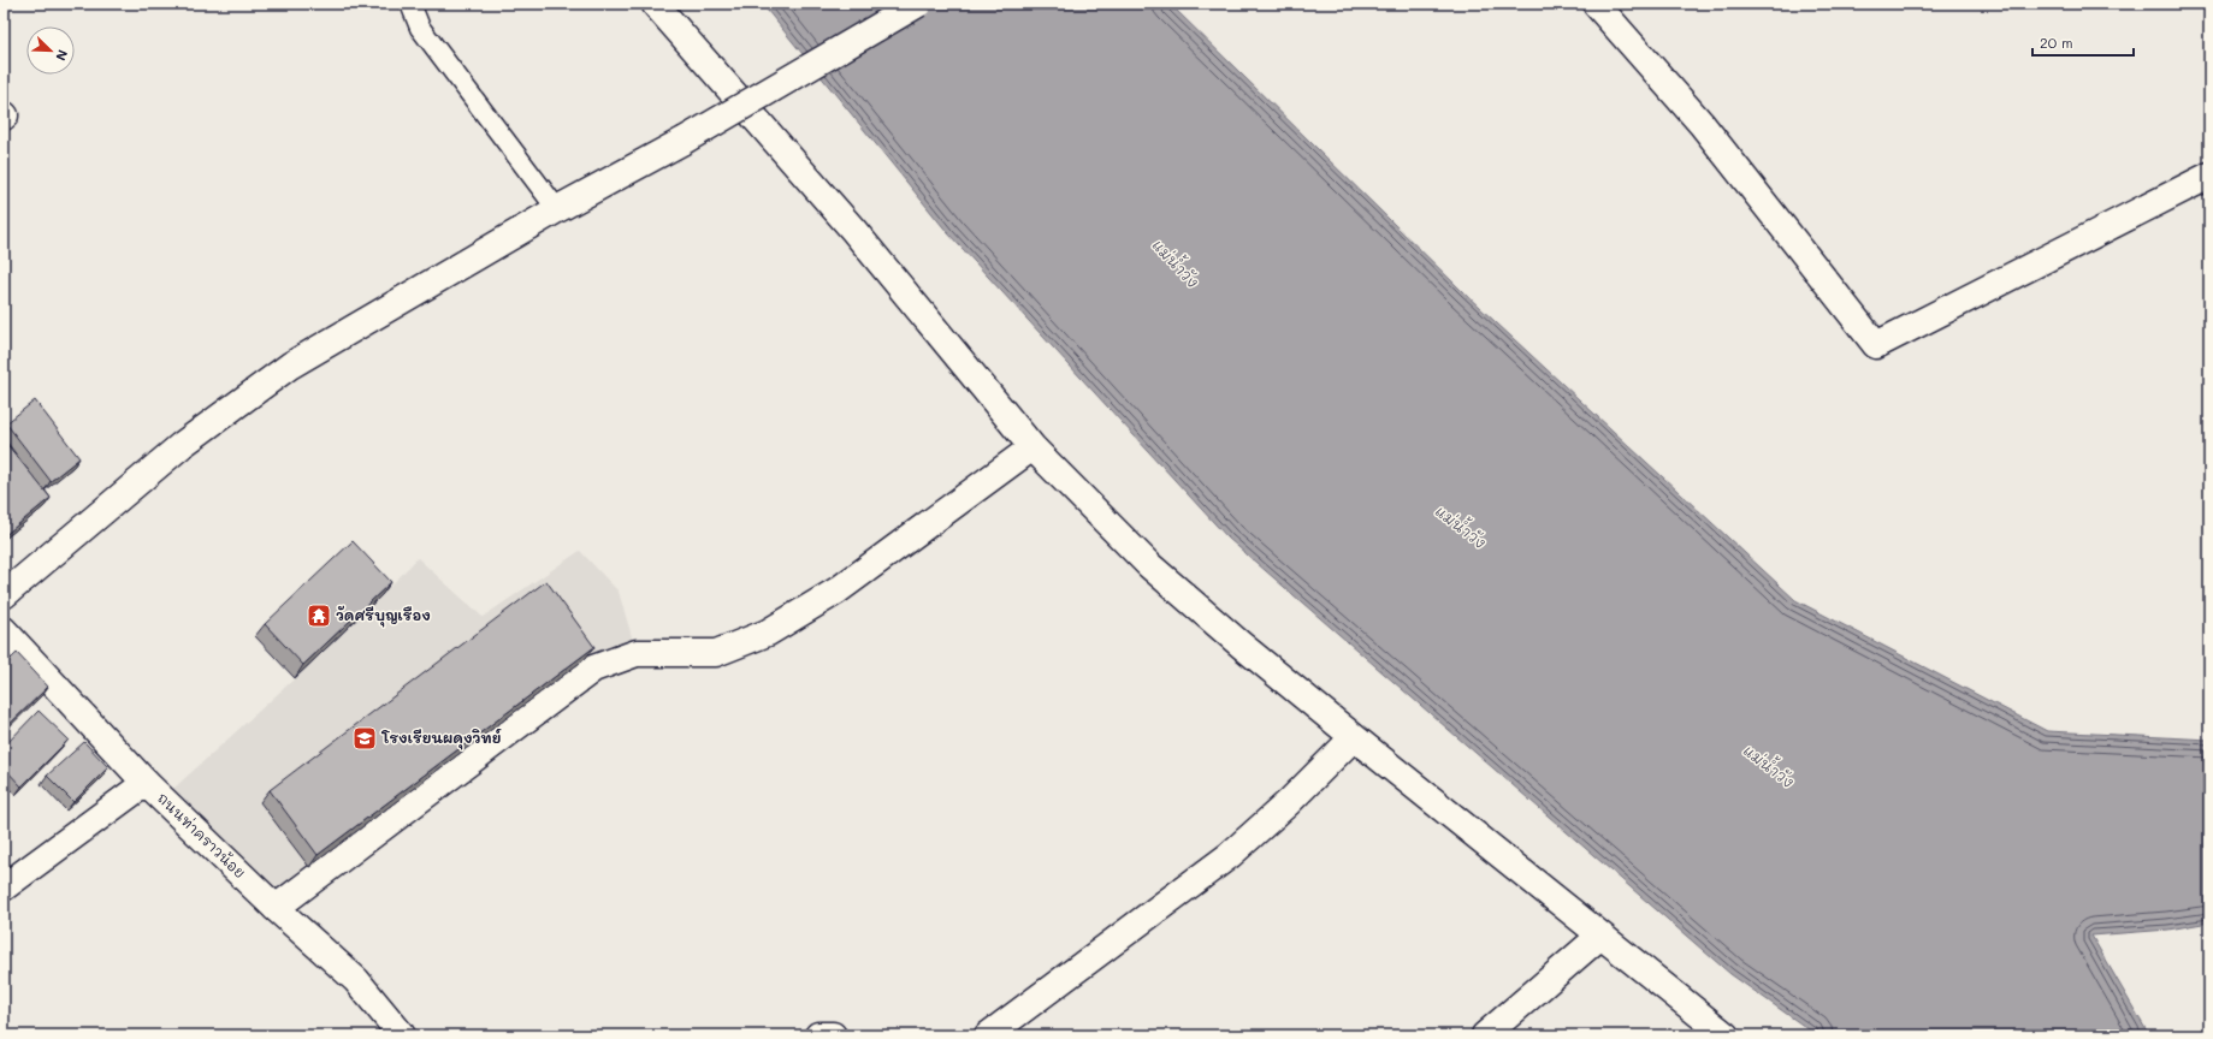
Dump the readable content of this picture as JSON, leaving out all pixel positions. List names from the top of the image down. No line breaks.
{"streets":{"street":["ถนนท่าคราวน้อย"]},"water":["แม่น้ำวัง"],"places":{"temple":["วัดศรีบุญเรือง"],"school or university":["โรงเรียนผดุงวิทย์"]},"scale_bar":"20 m","north":"bottom right"}
